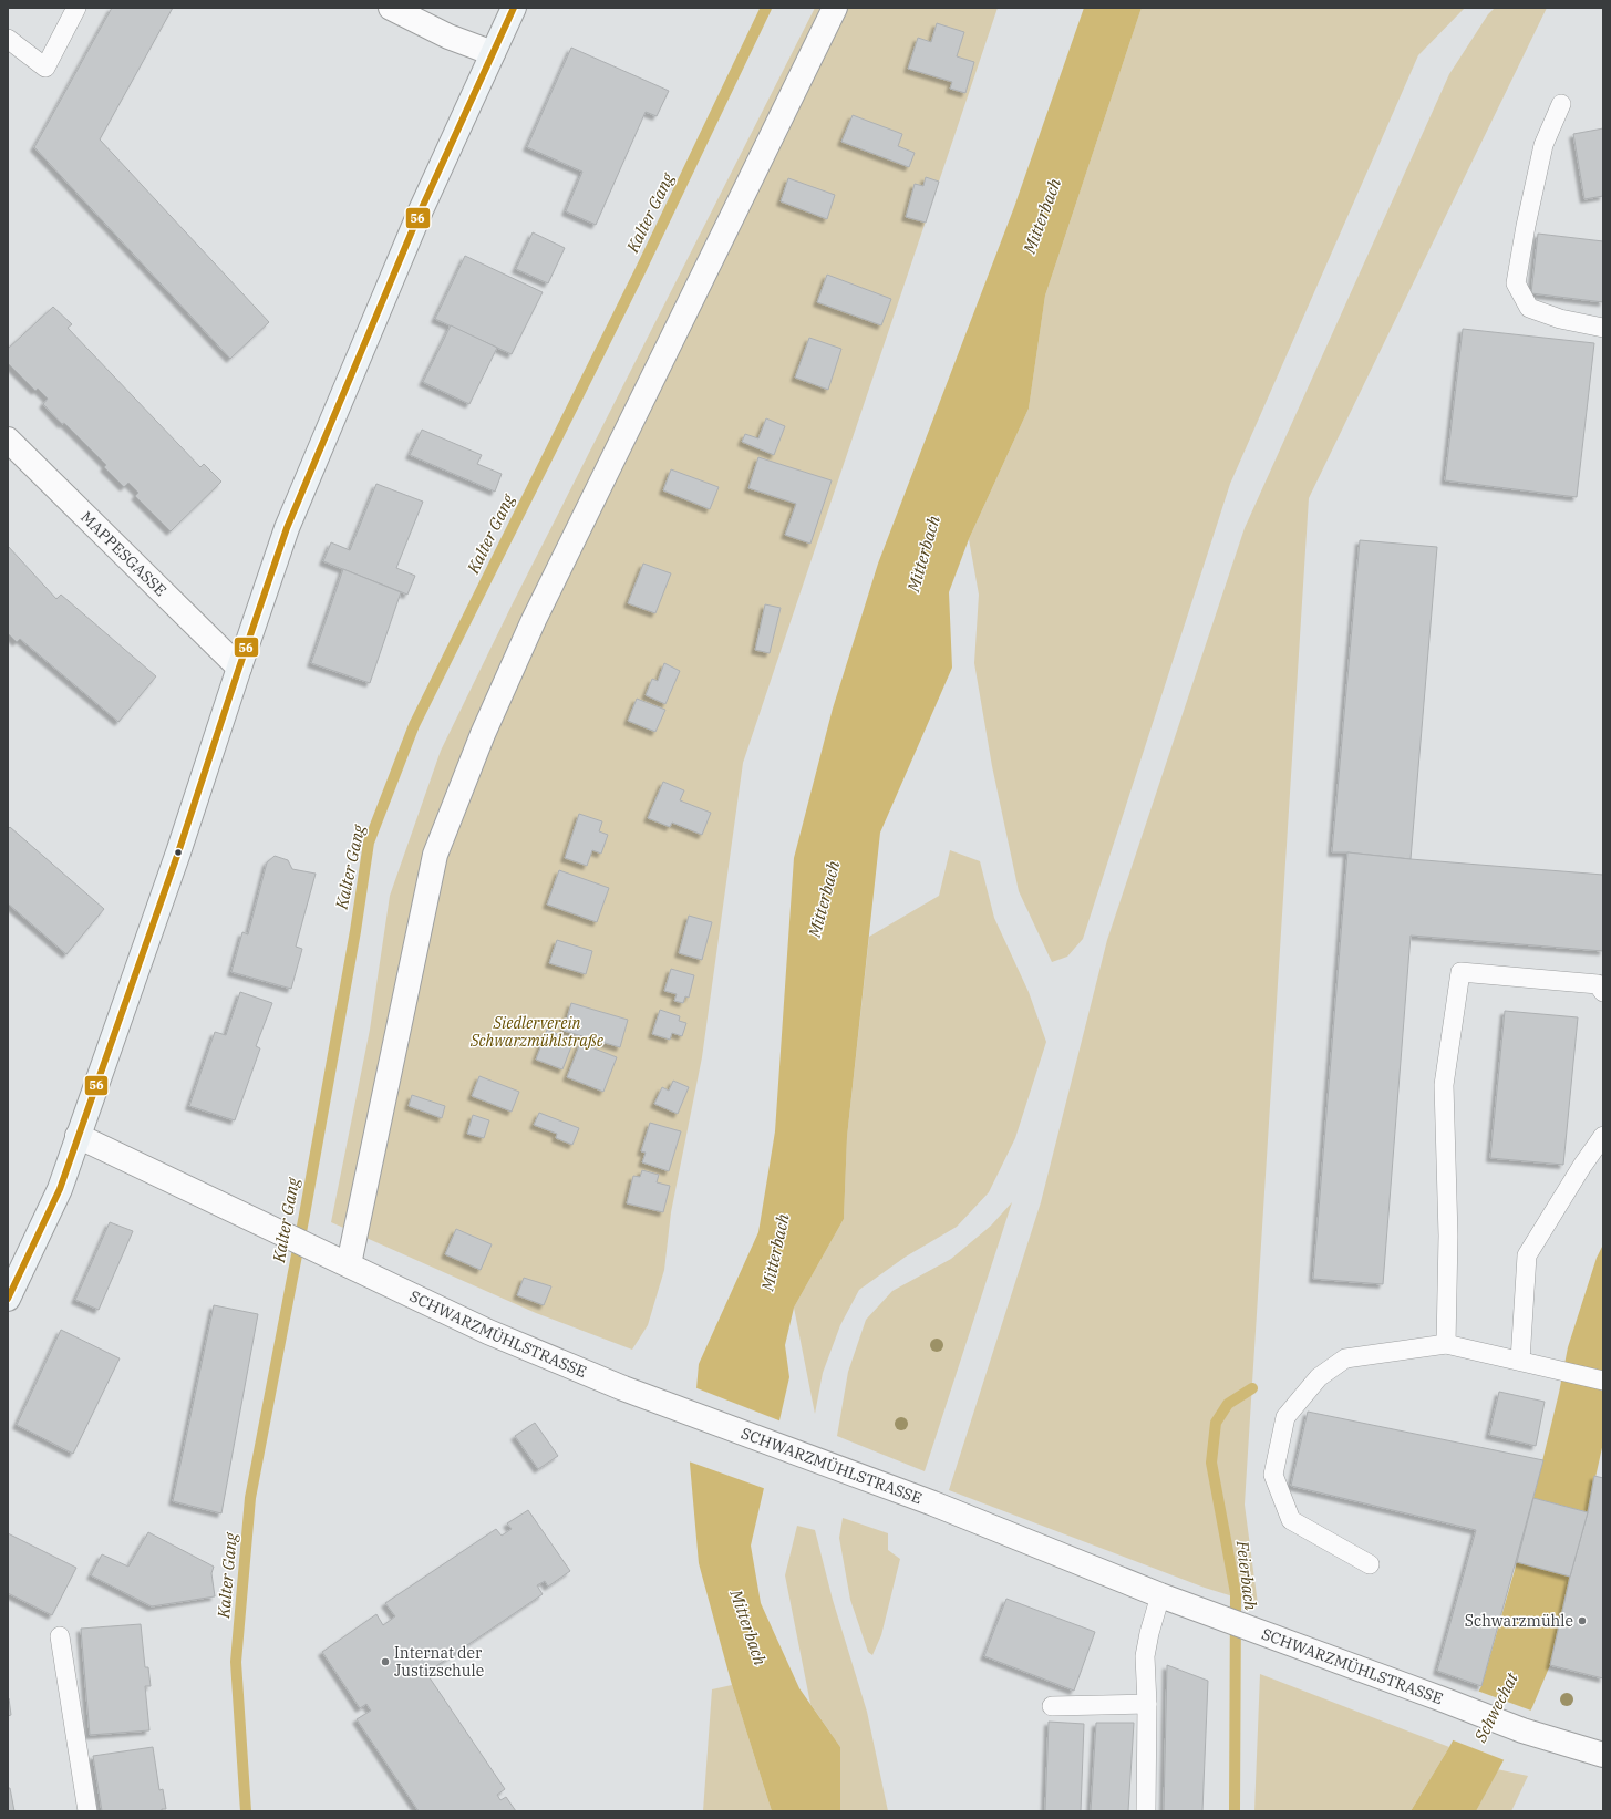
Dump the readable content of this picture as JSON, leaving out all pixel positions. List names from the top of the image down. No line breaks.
{"streets":{"street":["MAPPESGASSE","SCHWARZMÜHLSTRASSE"]},"water":["Kalter Gang","Mitterbach","Feierbach","Schwechat"],"parks":["Siedlerverein Schwarzmühlstraße"],"places":["Schwarzmühle","Internat der Justizschule"],"lines":["transit line 56"]}
